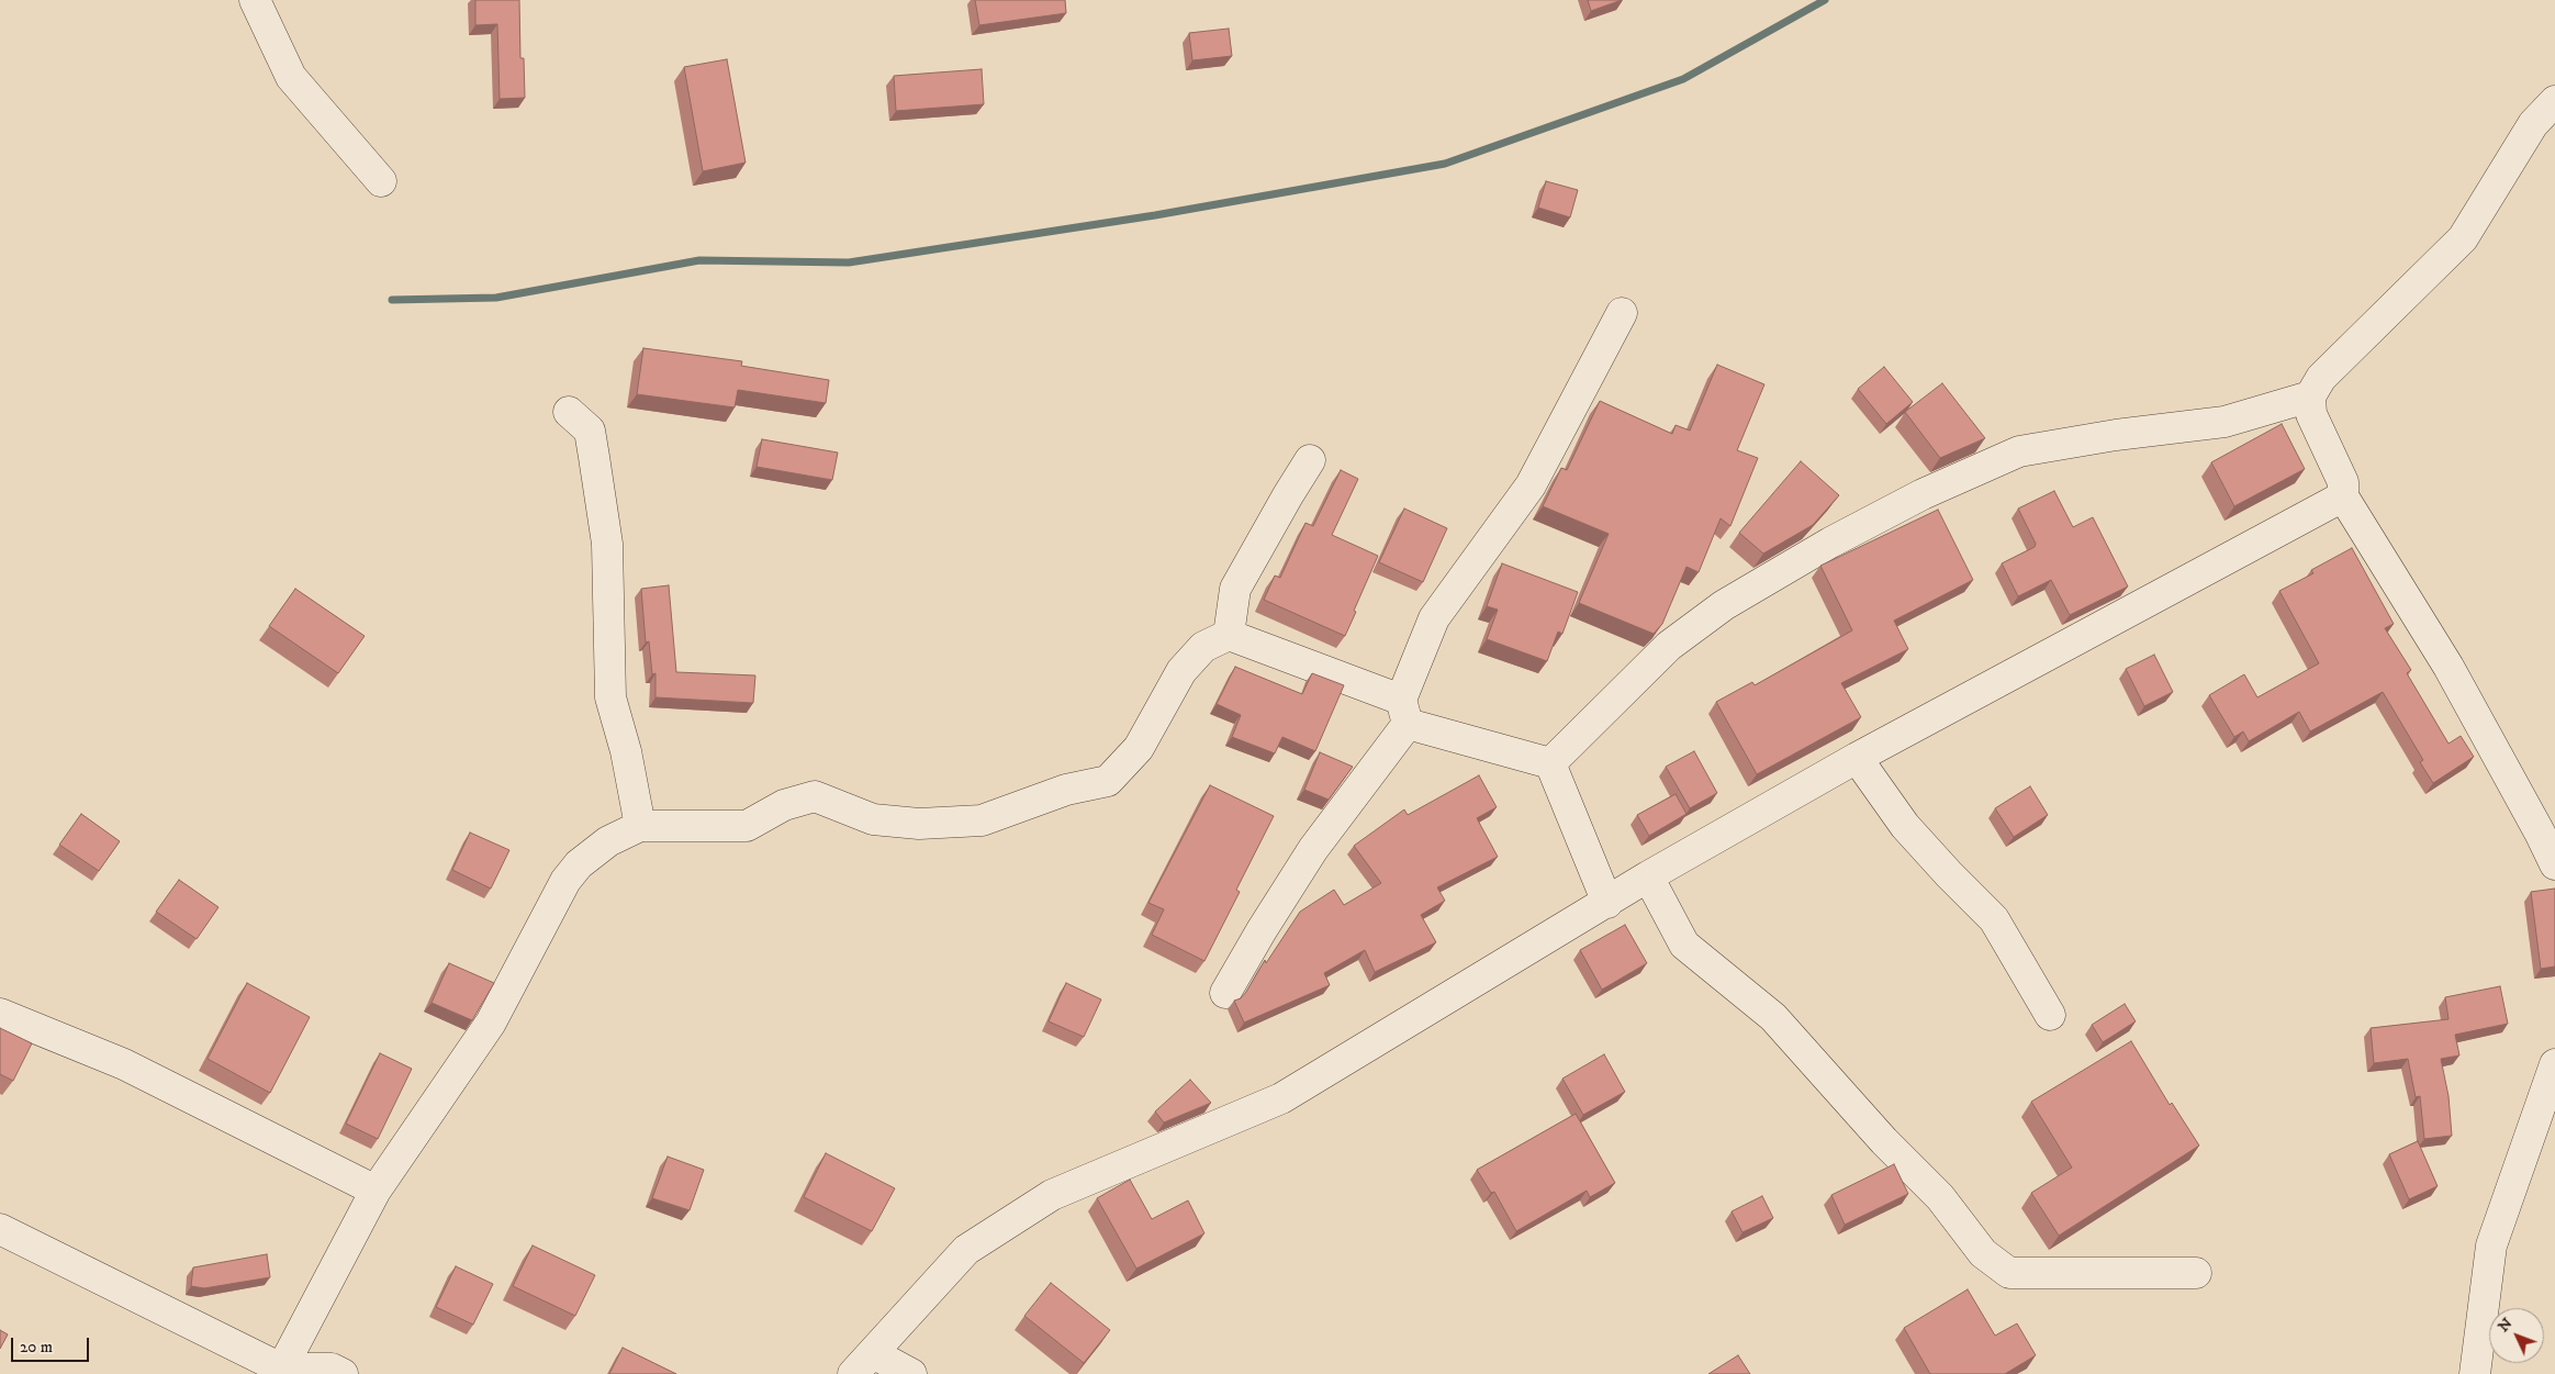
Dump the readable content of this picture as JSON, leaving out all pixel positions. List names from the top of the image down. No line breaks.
{"scale_bar":"20 m","north":"top left"}
